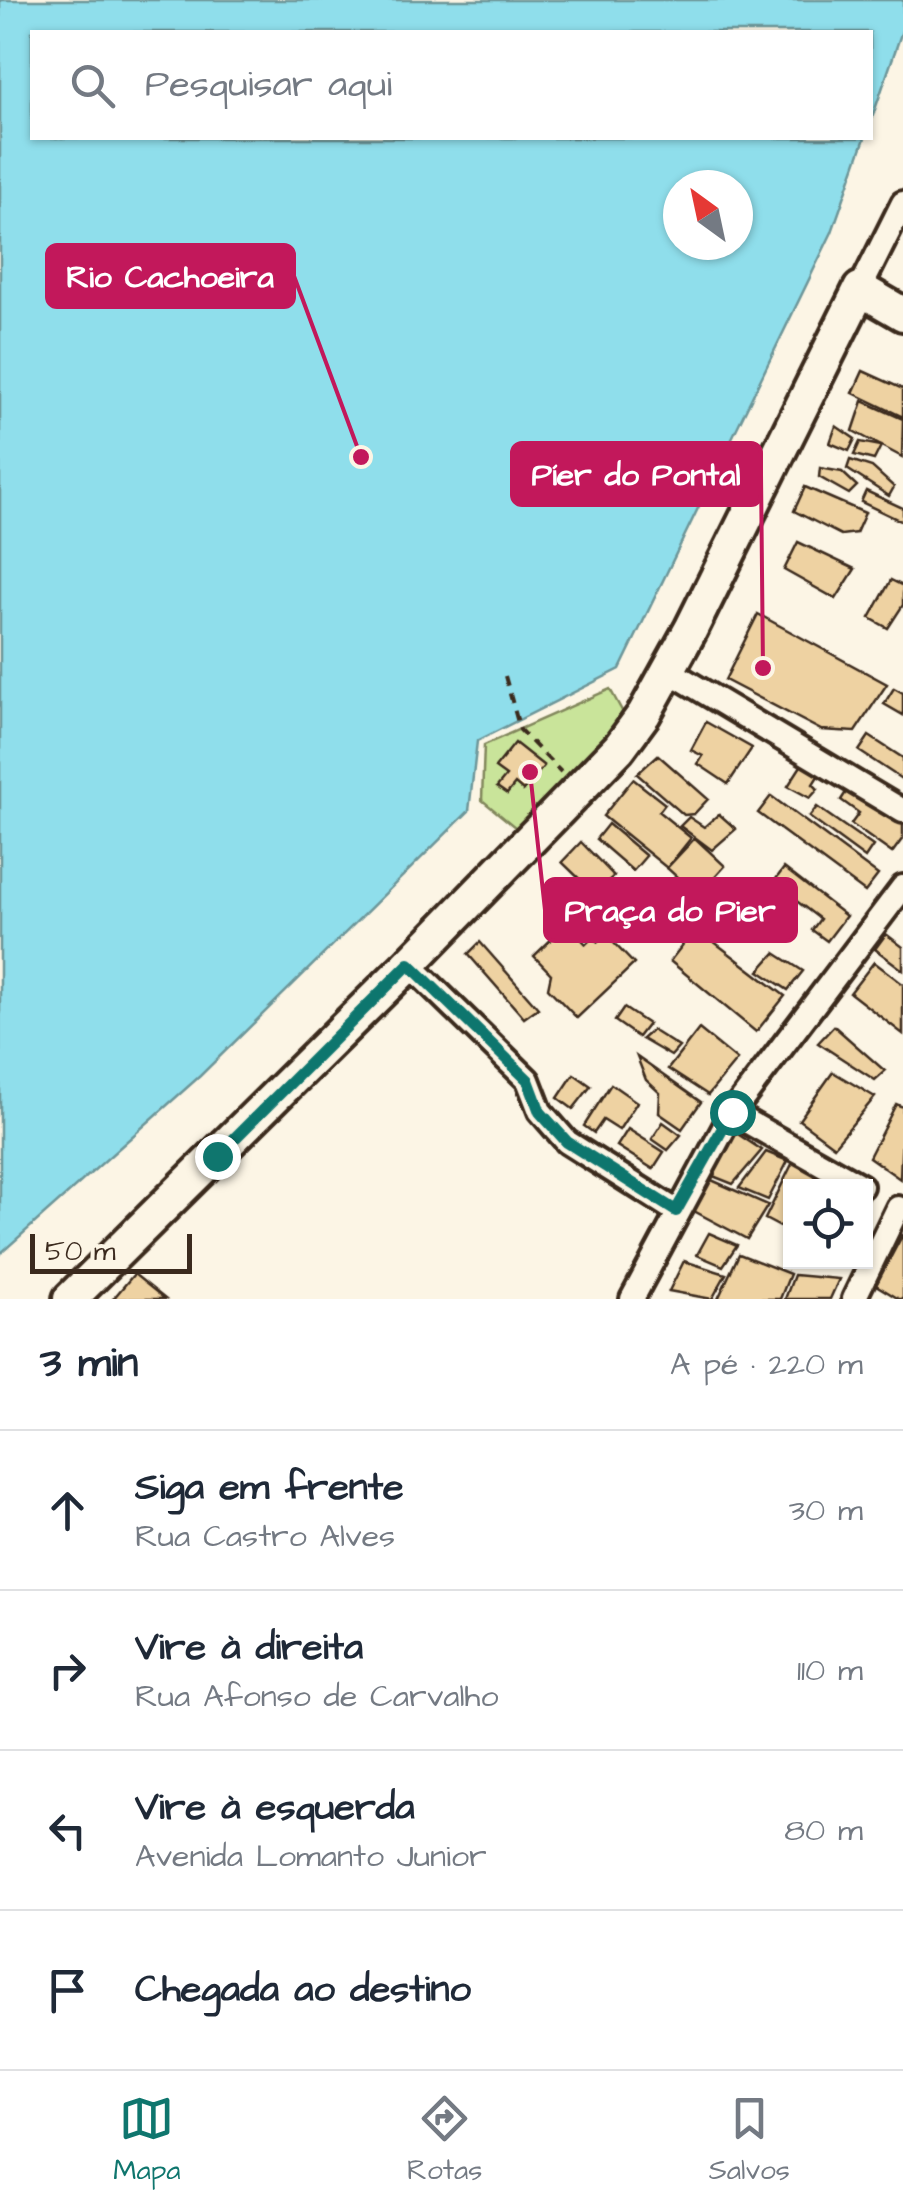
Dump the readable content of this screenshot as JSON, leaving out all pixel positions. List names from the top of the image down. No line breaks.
{"places":["Rio Cachoeira","Píer do Pontal","Praça do Pier"],"scale_bar":"50 m","north":"top left","page":{"search":"Pesquisar aqui","scale":"50 m","heading":["3 min","A pé · 220 m"],"list":[["Siga em frente","Rua Castro Alves","30 m"],["Vire à direita","Rua Afonso de Carvalho","110 m"],["Vire à esquerda","Avenida Lomanto Junior","80 m"],"Chegada ao destino"],"nav":["Mapa","Rotas","Salvos"]}}
